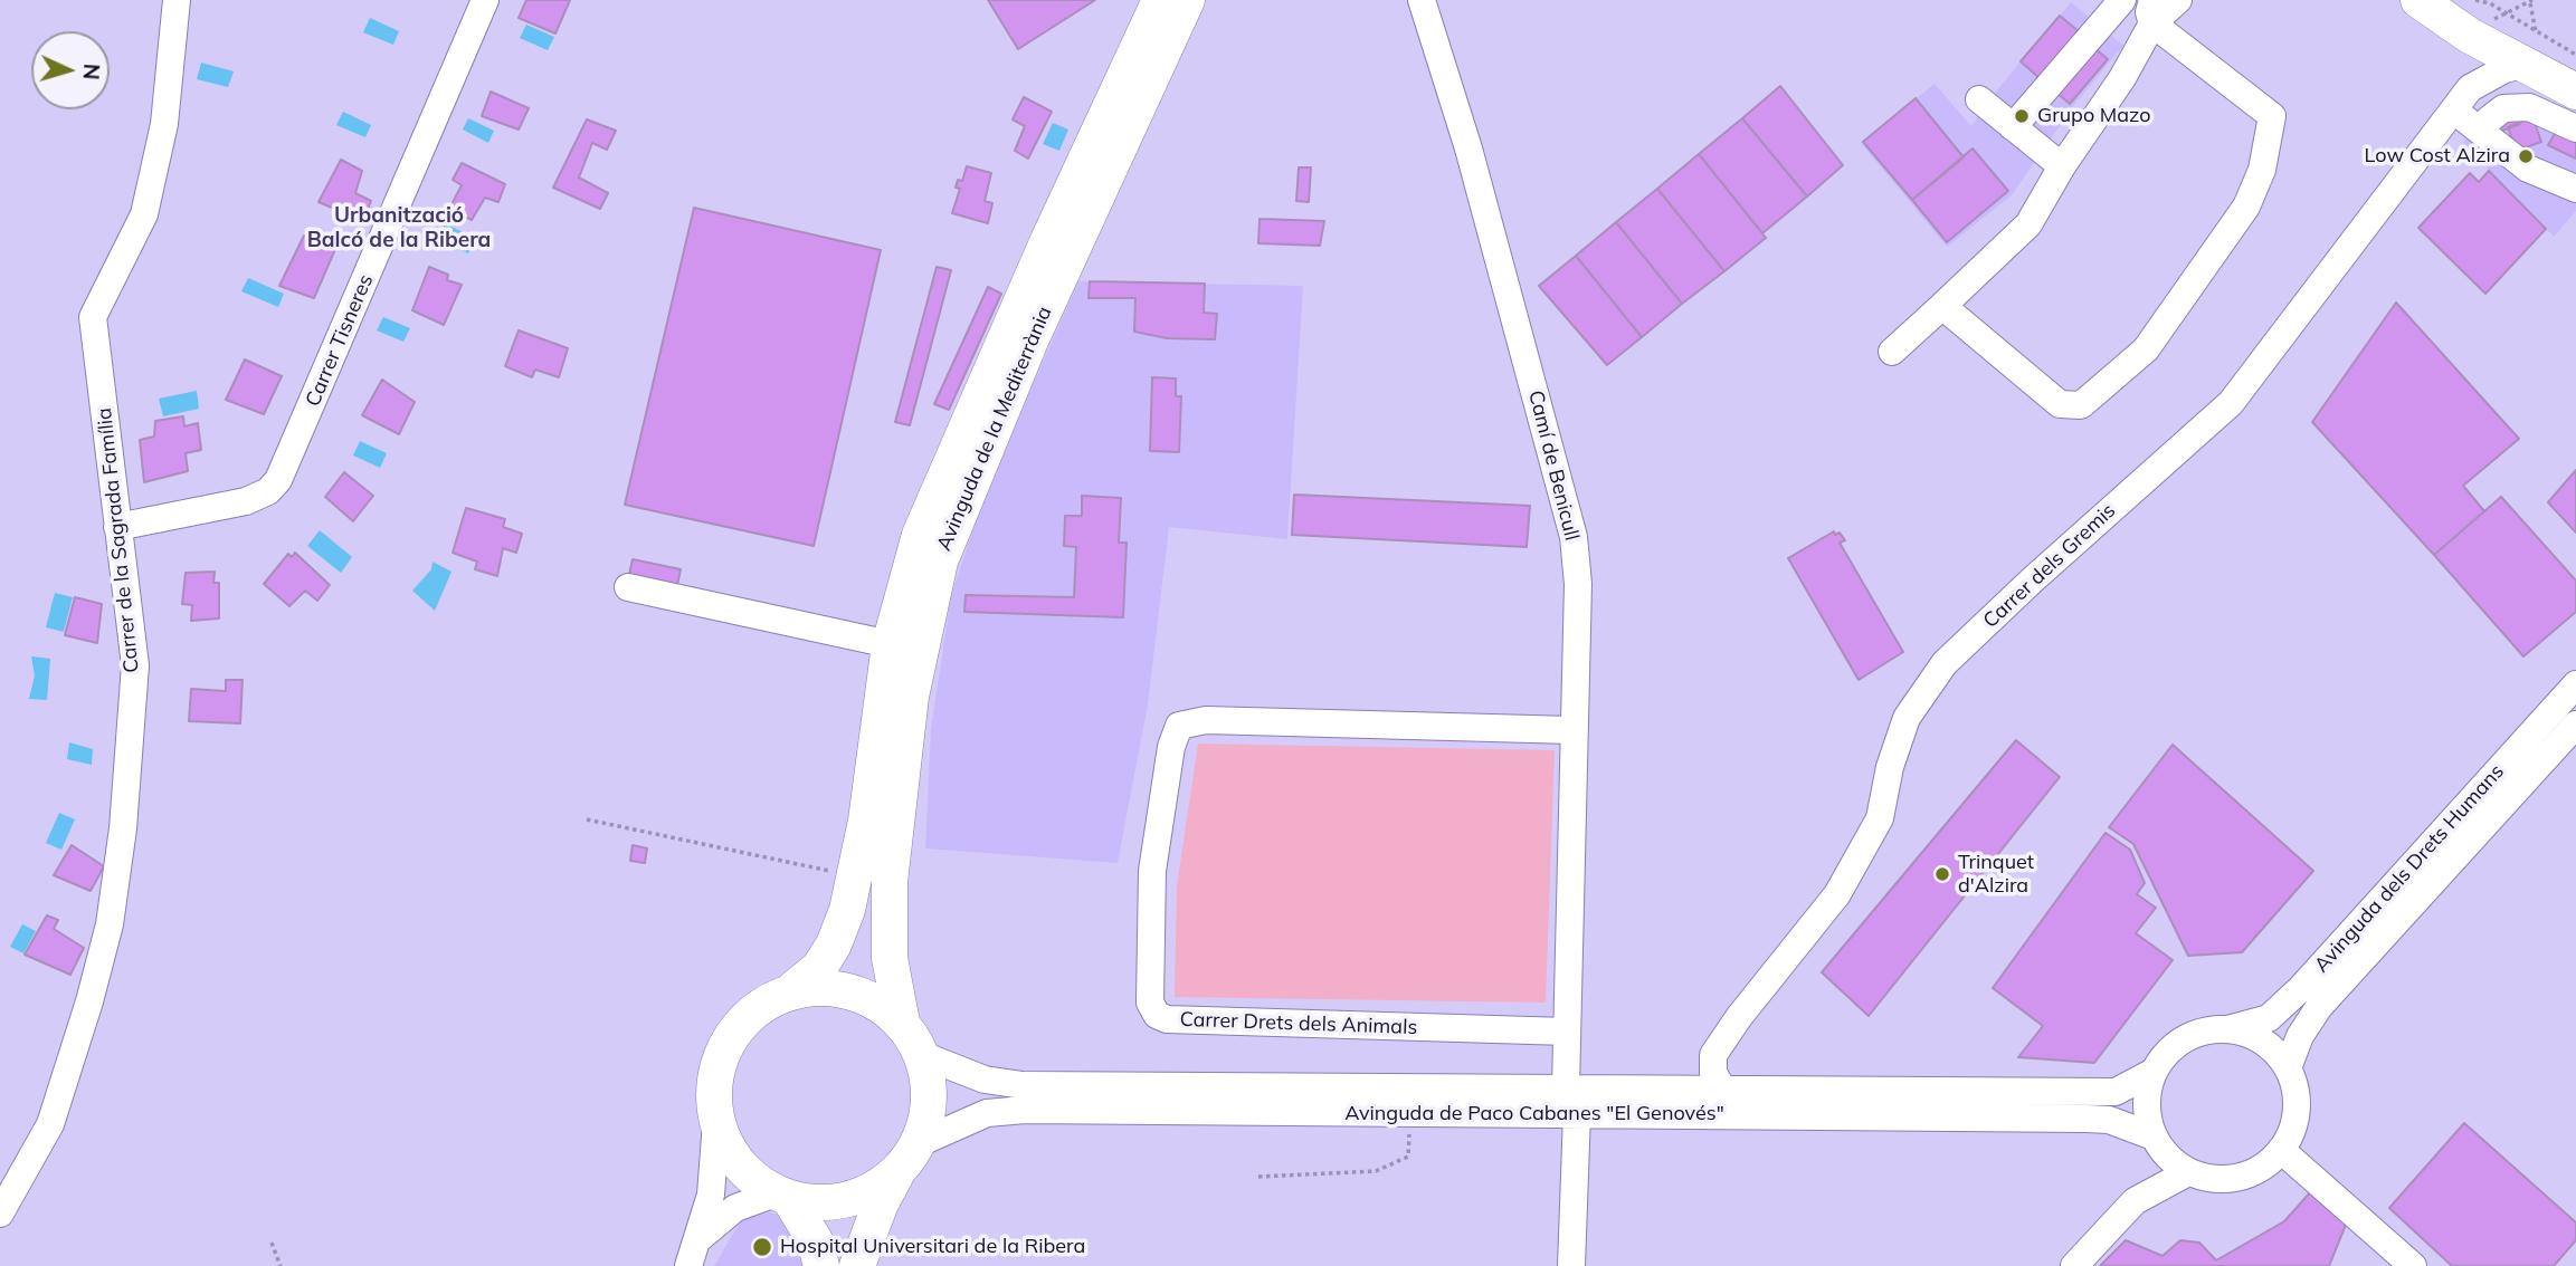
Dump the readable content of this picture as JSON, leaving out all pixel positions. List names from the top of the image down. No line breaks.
{"streets":{"main road":["Avinguda de la Mediterrània"],"street":["Carrer Tisneres","Camí de Benicull","Carrer de la Sagrada Família","Carrer dels Gremis","Avinguda dels Drets Humans","Carrer Drets dels Animals","Avinguda de Paco Cabanes \"El Genovés\""]},"crossings":[["Carrer Tisneres","Carrer de la Sagrada Família"],["Avinguda de la Mediterrània","Avinguda de Paco Cabanes \"El Genovés\""],["Camí de Benicull","Carrer Drets dels Animals"],["Camí de Benicull","Avinguda de Paco Cabanes \"El Genovés\""],["Carrer dels Gremis","Avinguda de Paco Cabanes \"El Genovés\""],["Avinguda dels Drets Humans","Avinguda de Paco Cabanes \"El Genovés\""]],"districts":["Urbanització Balcó de la Ribera"],"places":["Grupo Mazo","Low Cost Alzira","Trinquet d'Alzira","Hospital Universitari de la Ribera"],"north":"right"}
